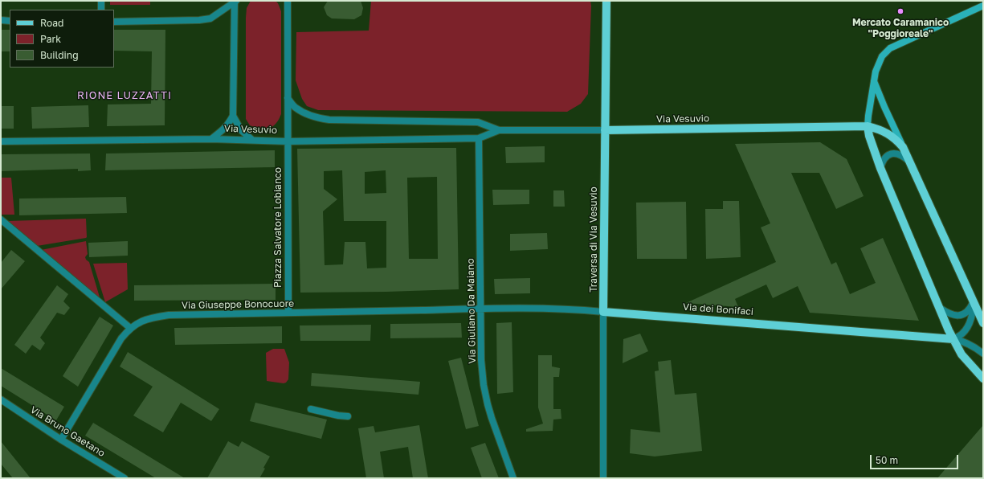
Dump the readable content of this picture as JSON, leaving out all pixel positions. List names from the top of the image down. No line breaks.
{"streets":{"main road":["Via Vesuvio","Traversa di Via Vesuvio","Via dei Bonifaci"],"street":["Piazza Salvatore Lobianco","Via Giuseppe Bonocuore","Via Giuliano Da Maiano","Via Bruno Gaetano"]},"crossings":[["Via Vesuvio","Piazza Salvatore Lobianco"],["Via Vesuvio","Traversa di Via Vesuvio"],["Via Vesuvio","Via Giuliano Da Maiano"],["Piazza Salvatore Lobianco","Via Giuseppe Bonocuore"],["Traversa di Via Vesuvio","Via dei Bonifaci"],["Via Giuseppe Bonocuore","Via dei Bonifaci"],["Via Giuseppe Bonocuore","Via Giuliano Da Maiano"],["Via Giuseppe Bonocuore","Via Bruno Gaetano"],["Via dei Bonifaci","Via Giuliano Da Maiano"]],"districts":["RIONE LUZZATTI"],"places":["Mercato Caramanico \"Poggioreale\""],"legend":["Road","Park","Building"],"scale_bar":"50 m"}
